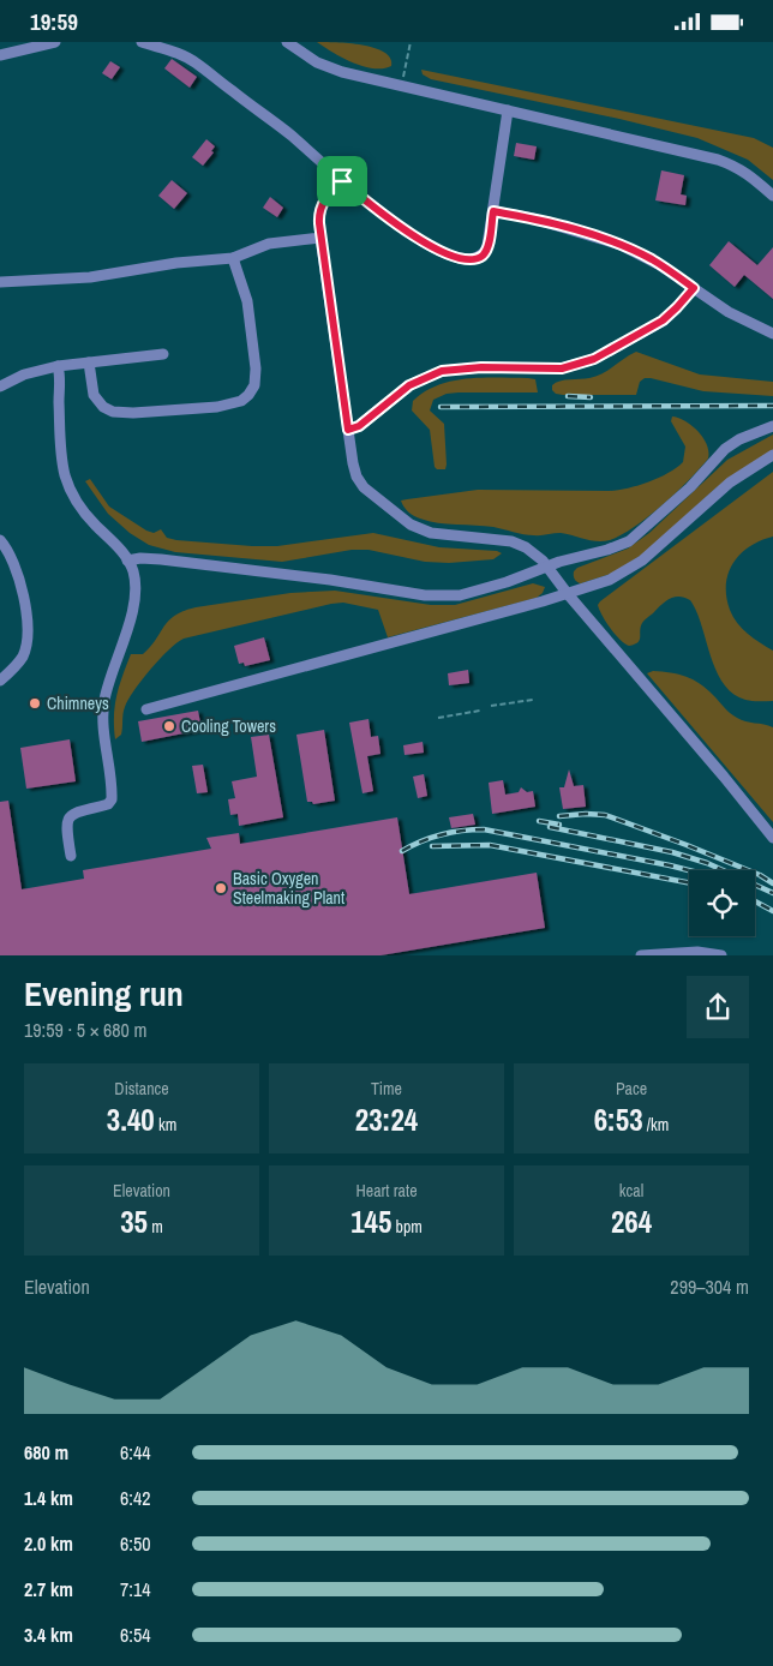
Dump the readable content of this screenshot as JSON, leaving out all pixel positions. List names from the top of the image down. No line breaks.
{"places":["Chimneys","Cooling Towers","Basic Oxygen Steelmaking Plant"],"page":{"status":"19:59","heading":["Evening run","19:59 · 5 × 680 m"],"stats":[["Distance","3.40 km"],["Time","23:24"],["Pace","6:53 /km"],["Elevation","35 m"],["Heart rate","145 bpm"],["kcal","264"]],"chart":["Elevation","299–304 m"],"list":[{"name":"680 m","note":"6:44"},{"name":"1.4 km","note":"6:42"},{"name":"2.0 km","note":"6:50"},{"name":"2.7 km","note":"7:14"},{"name":"3.4 km","note":"6:54"}]}}
